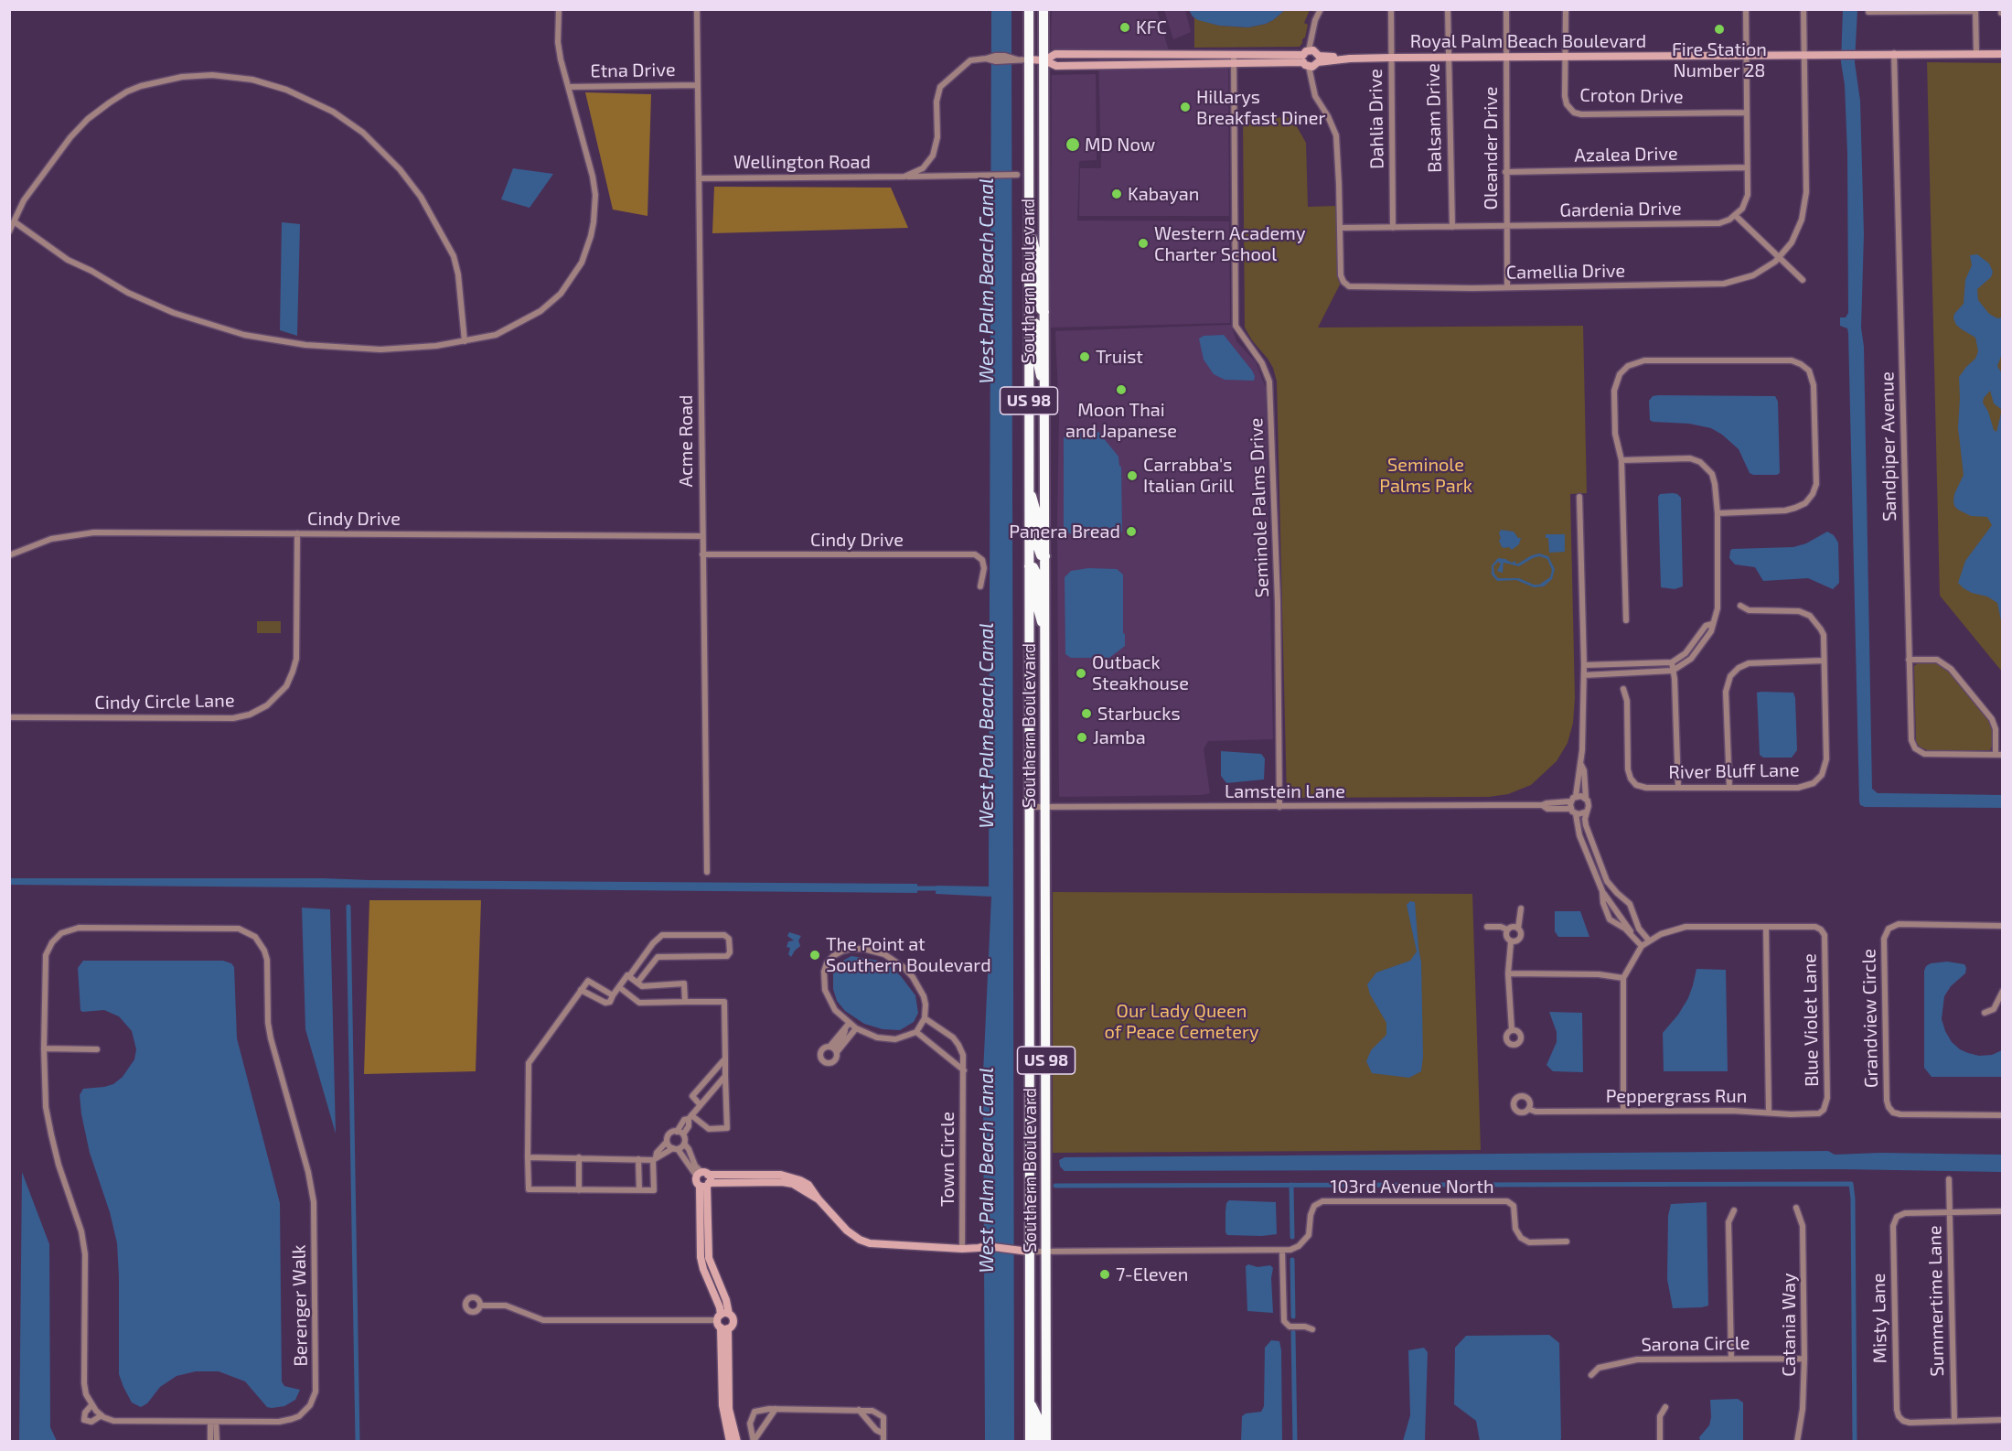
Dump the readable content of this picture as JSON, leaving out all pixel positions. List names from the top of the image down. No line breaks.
{"streets":{"highway":["Southern Boulevard","US 98"],"street":["Royal Palm Beach Boulevard","Etna Drive","Croton Drive","Balsam Drive","Dahlia Drive","Oleander Drive","Azalea Drive","Wellington Road","Gardenia Drive","Camellia Drive","Acme Road","Sandpiper Avenue","Seminole Palms Drive","Cindy Drive","Cindy Circle Lane","River Bluff Lane","Lamstein Lane","Grandview Circle","Blue Violet Lane","Peppergrass Run","Town Circle","103rd Avenue North","Summertime Lane","Berenger Walk","Misty Lane","Catania Way","Sarona Circle"]},"crossings":[["Royal Palm Beach Boulevard","Croton Drive"],["Royal Palm Beach Boulevard","Balsam Drive"],["Royal Palm Beach Boulevard","Dahlia Drive"],["Royal Palm Beach Boulevard","Oleander Drive"],["Royal Palm Beach Boulevard","Camellia Drive"],["Royal Palm Beach Boulevard","Southern Boulevard"],["Royal Palm Beach Boulevard","Sandpiper Avenue"],["Royal Palm Beach Boulevard","Seminole Palms Drive"],["Etna Drive","Acme Road"],["Balsam Drive","Gardenia Drive"],["Dahlia Drive","Gardenia Drive"],["Oleander Drive","Azalea Drive"],["Oleander Drive","Gardenia Drive"],["Oleander Drive","Camellia Drive"],["Wellington Road","Acme Road"],["Gardenia Drive","Camellia Drive"],["Southern Boulevard","Lamstein Lane"],["Southern Boulevard","103rd Avenue North"],["Acme Road","Cindy Drive"],["Seminole Palms Drive","Lamstein Lane"],["Cindy Drive","Cindy Circle Lane"],["Blue Violet Lane","Peppergrass Run"],["Summertime Lane","Misty Lane"],["Catania Way","Sarona Circle"]],"water":["West Palm Beach Canal"],"parks":["Seminole Palms Park","Our Lady Queen of Peace Cemetery"],"places":["KFC","Fire Station Number 28","Hillarys Breakfast Diner","MD Now","Kabayan","Western Academy Charter School","Truist","Moon Thai and Japanese","Carrabba's Italian Grill","Panera Bread","Outback Steakhouse","Starbucks","Jamba","The Point at Southern Boulevard","7-Eleven"]}
